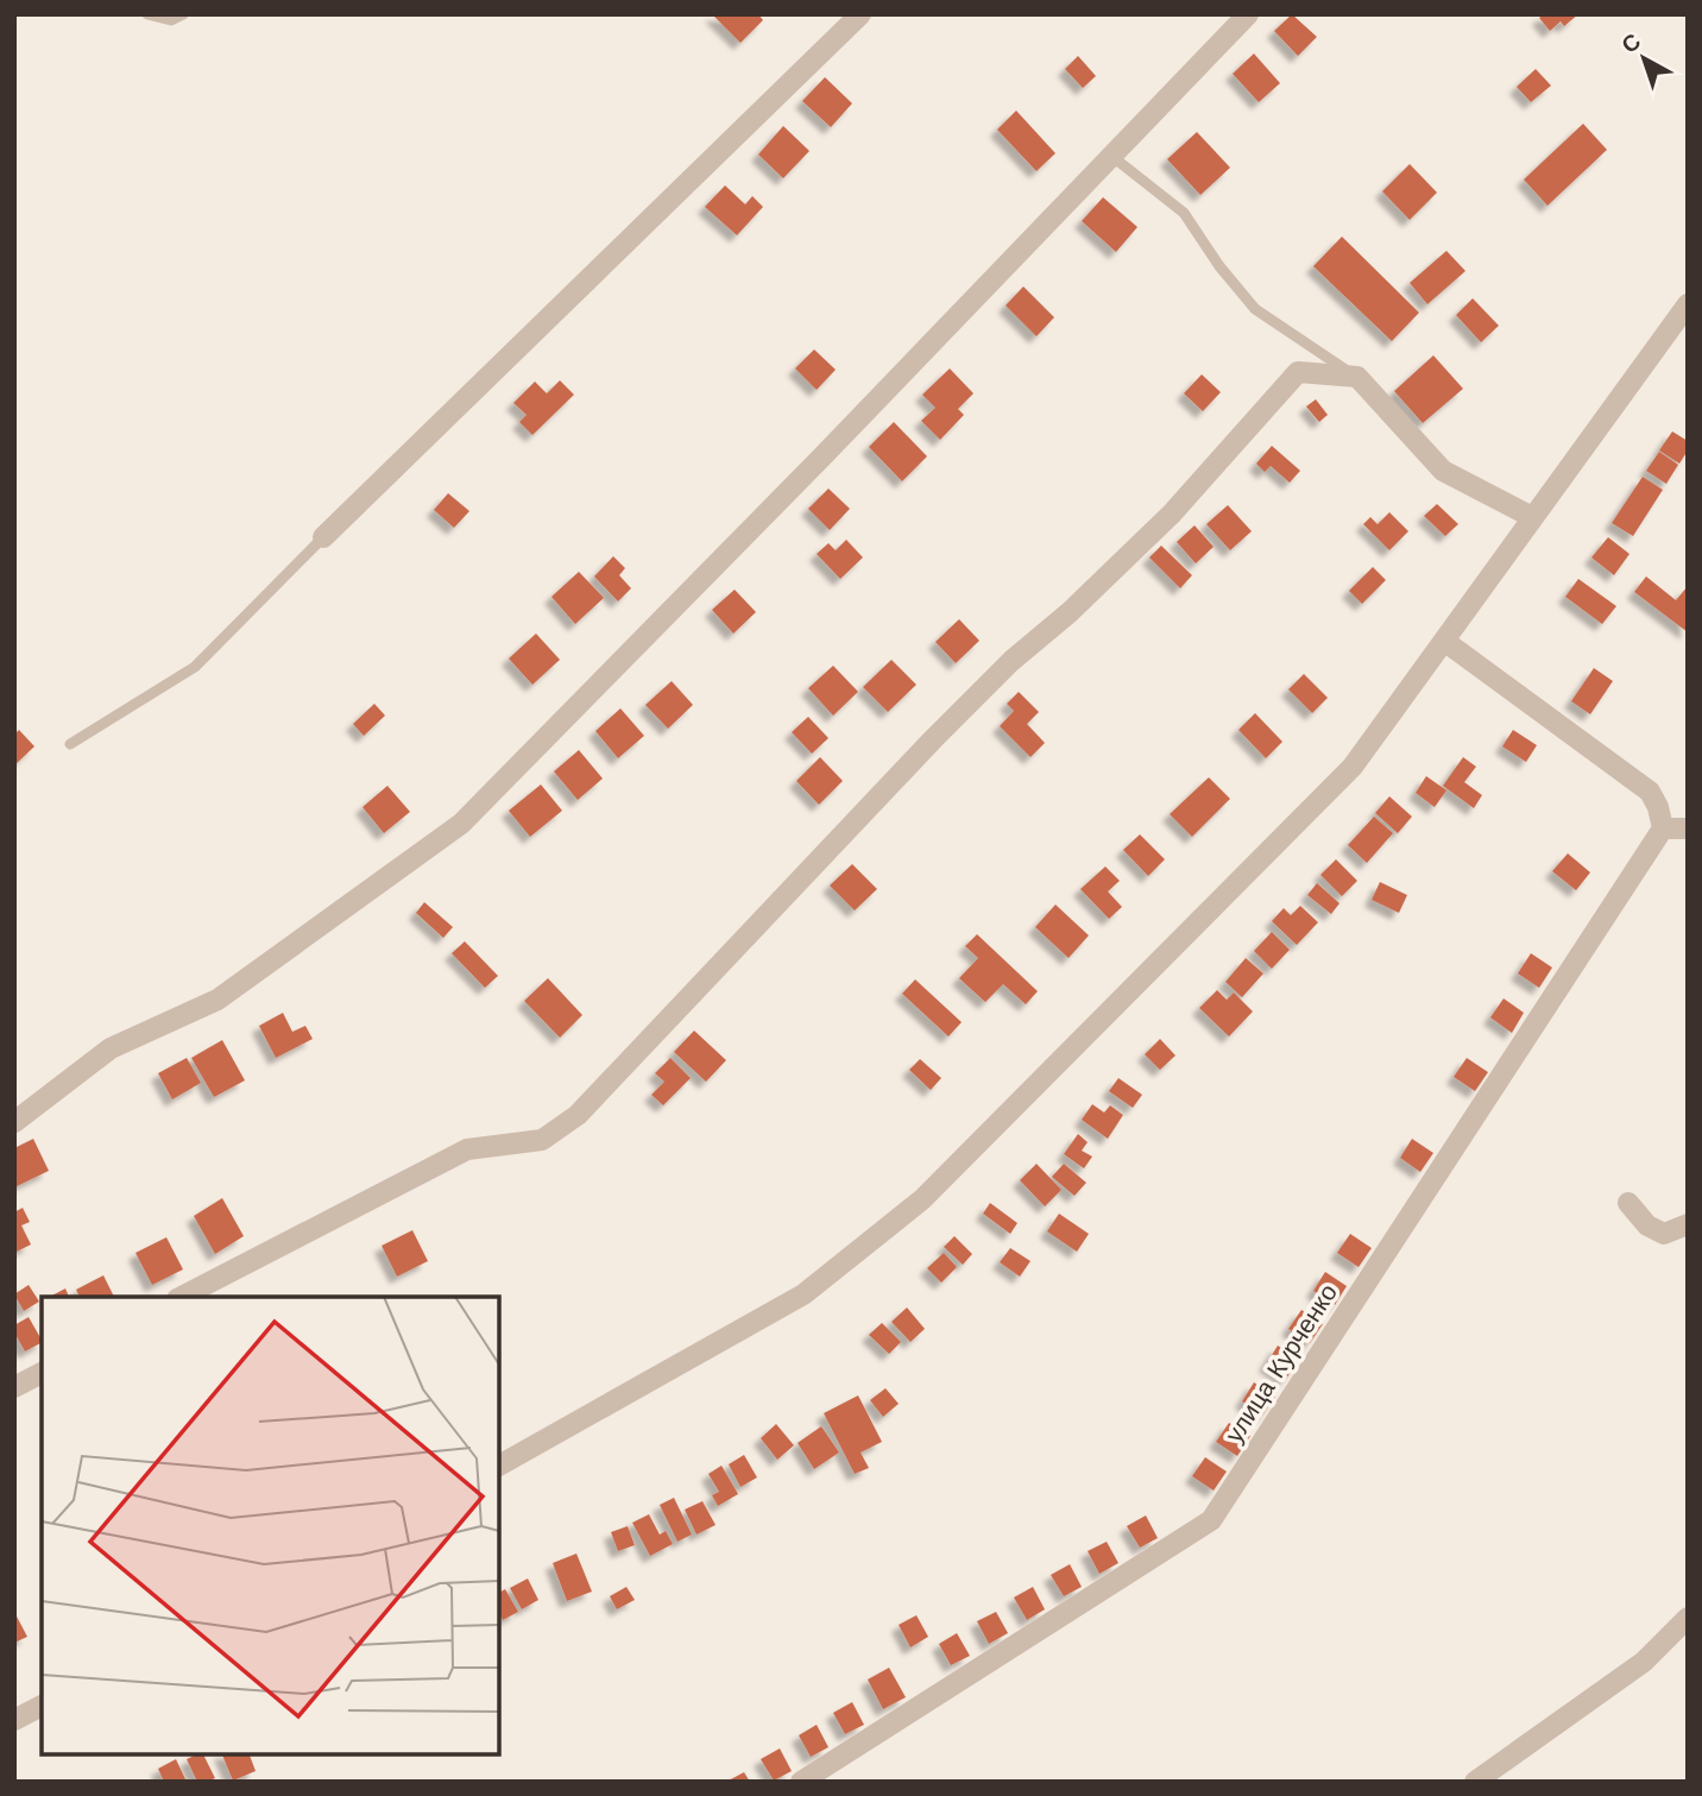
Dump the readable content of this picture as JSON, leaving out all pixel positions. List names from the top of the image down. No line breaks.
{"streets":{"street":["улица Курченко"]},"north":"top left"}
